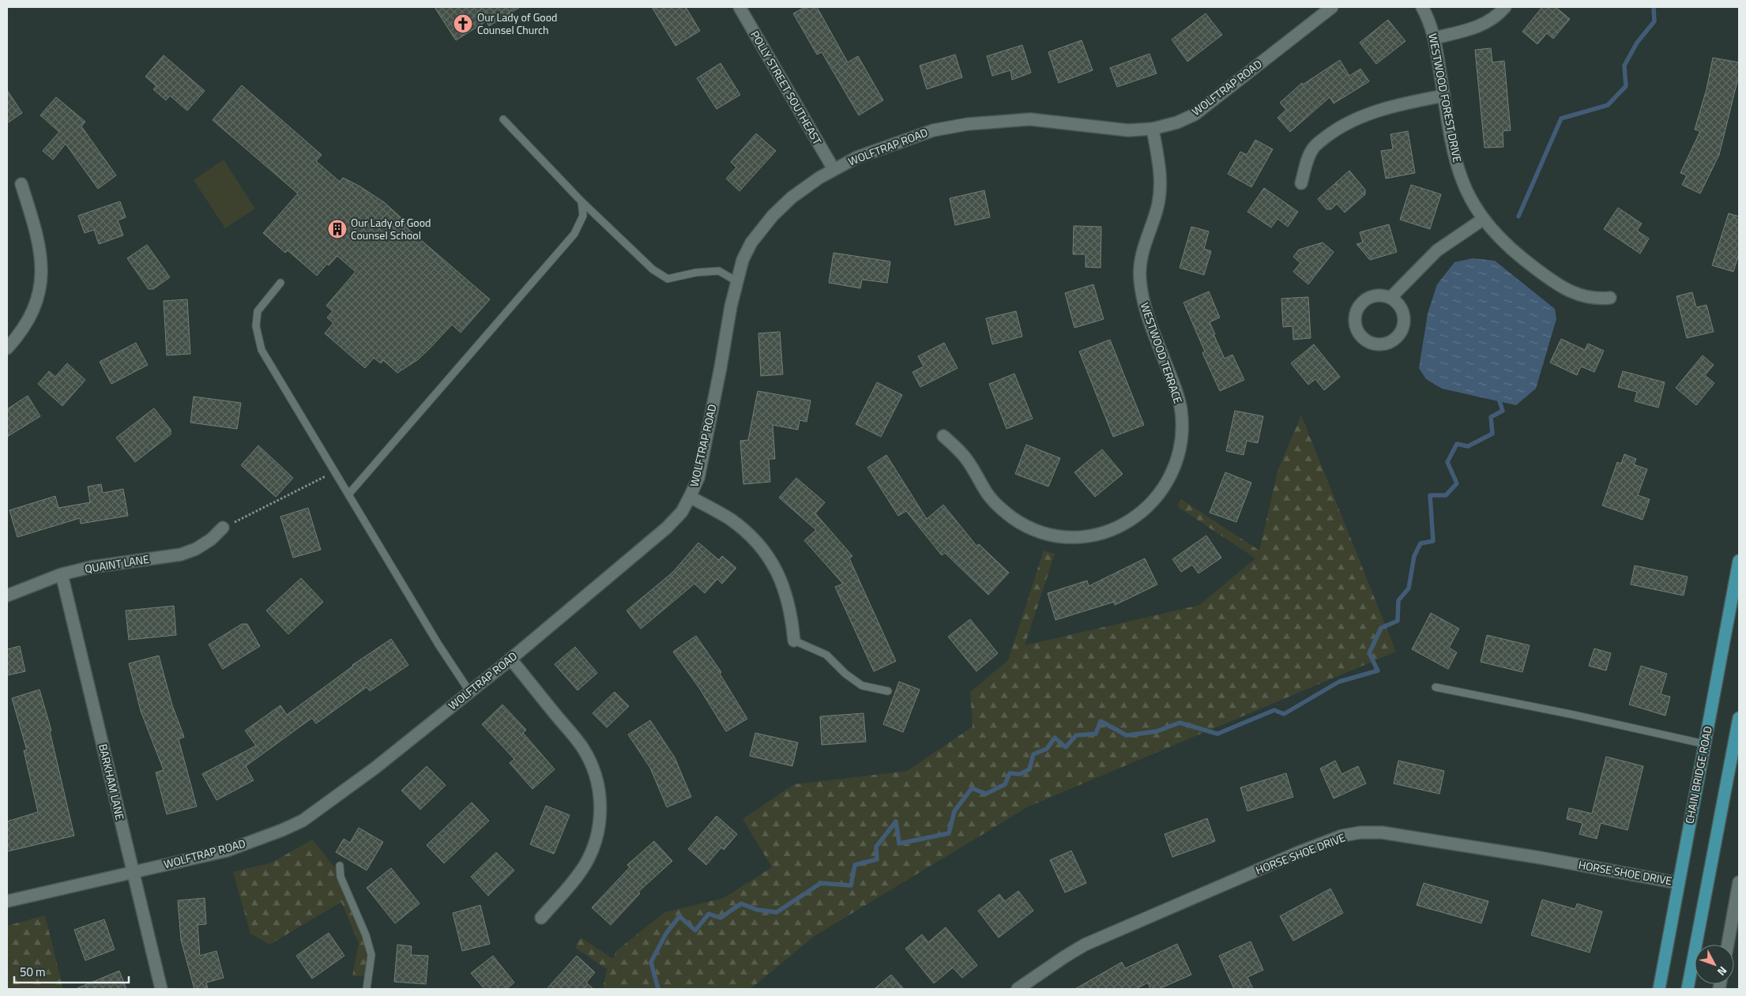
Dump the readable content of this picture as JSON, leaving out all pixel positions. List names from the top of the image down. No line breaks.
{"streets":{"main road":["CHAIN BRIDGE ROAD"],"street":["POLLY STREET SOUTHEAST","WOLFTRAP ROAD","WESTWOOD FOREST DRIVE","WESTWOOD TERRACE","QUAINT LANE","BARKHAM LANE","HORSE SHOE DRIVE"]},"crossings":[["POLLY STREET SOUTHEAST","WOLFTRAP ROAD"],["WOLFTRAP ROAD","WESTWOOD TERRACE"],["WOLFTRAP ROAD","BARKHAM LANE"],["QUAINT LANE","BARKHAM LANE"],["CHAIN BRIDGE ROAD","HORSE SHOE DRIVE"]],"places":{"church":["Our Lady of Good Counsel Church"],"building":["Our Lady of Good Counsel School"]},"scale_bar":"50 m","north":"bottom right"}
